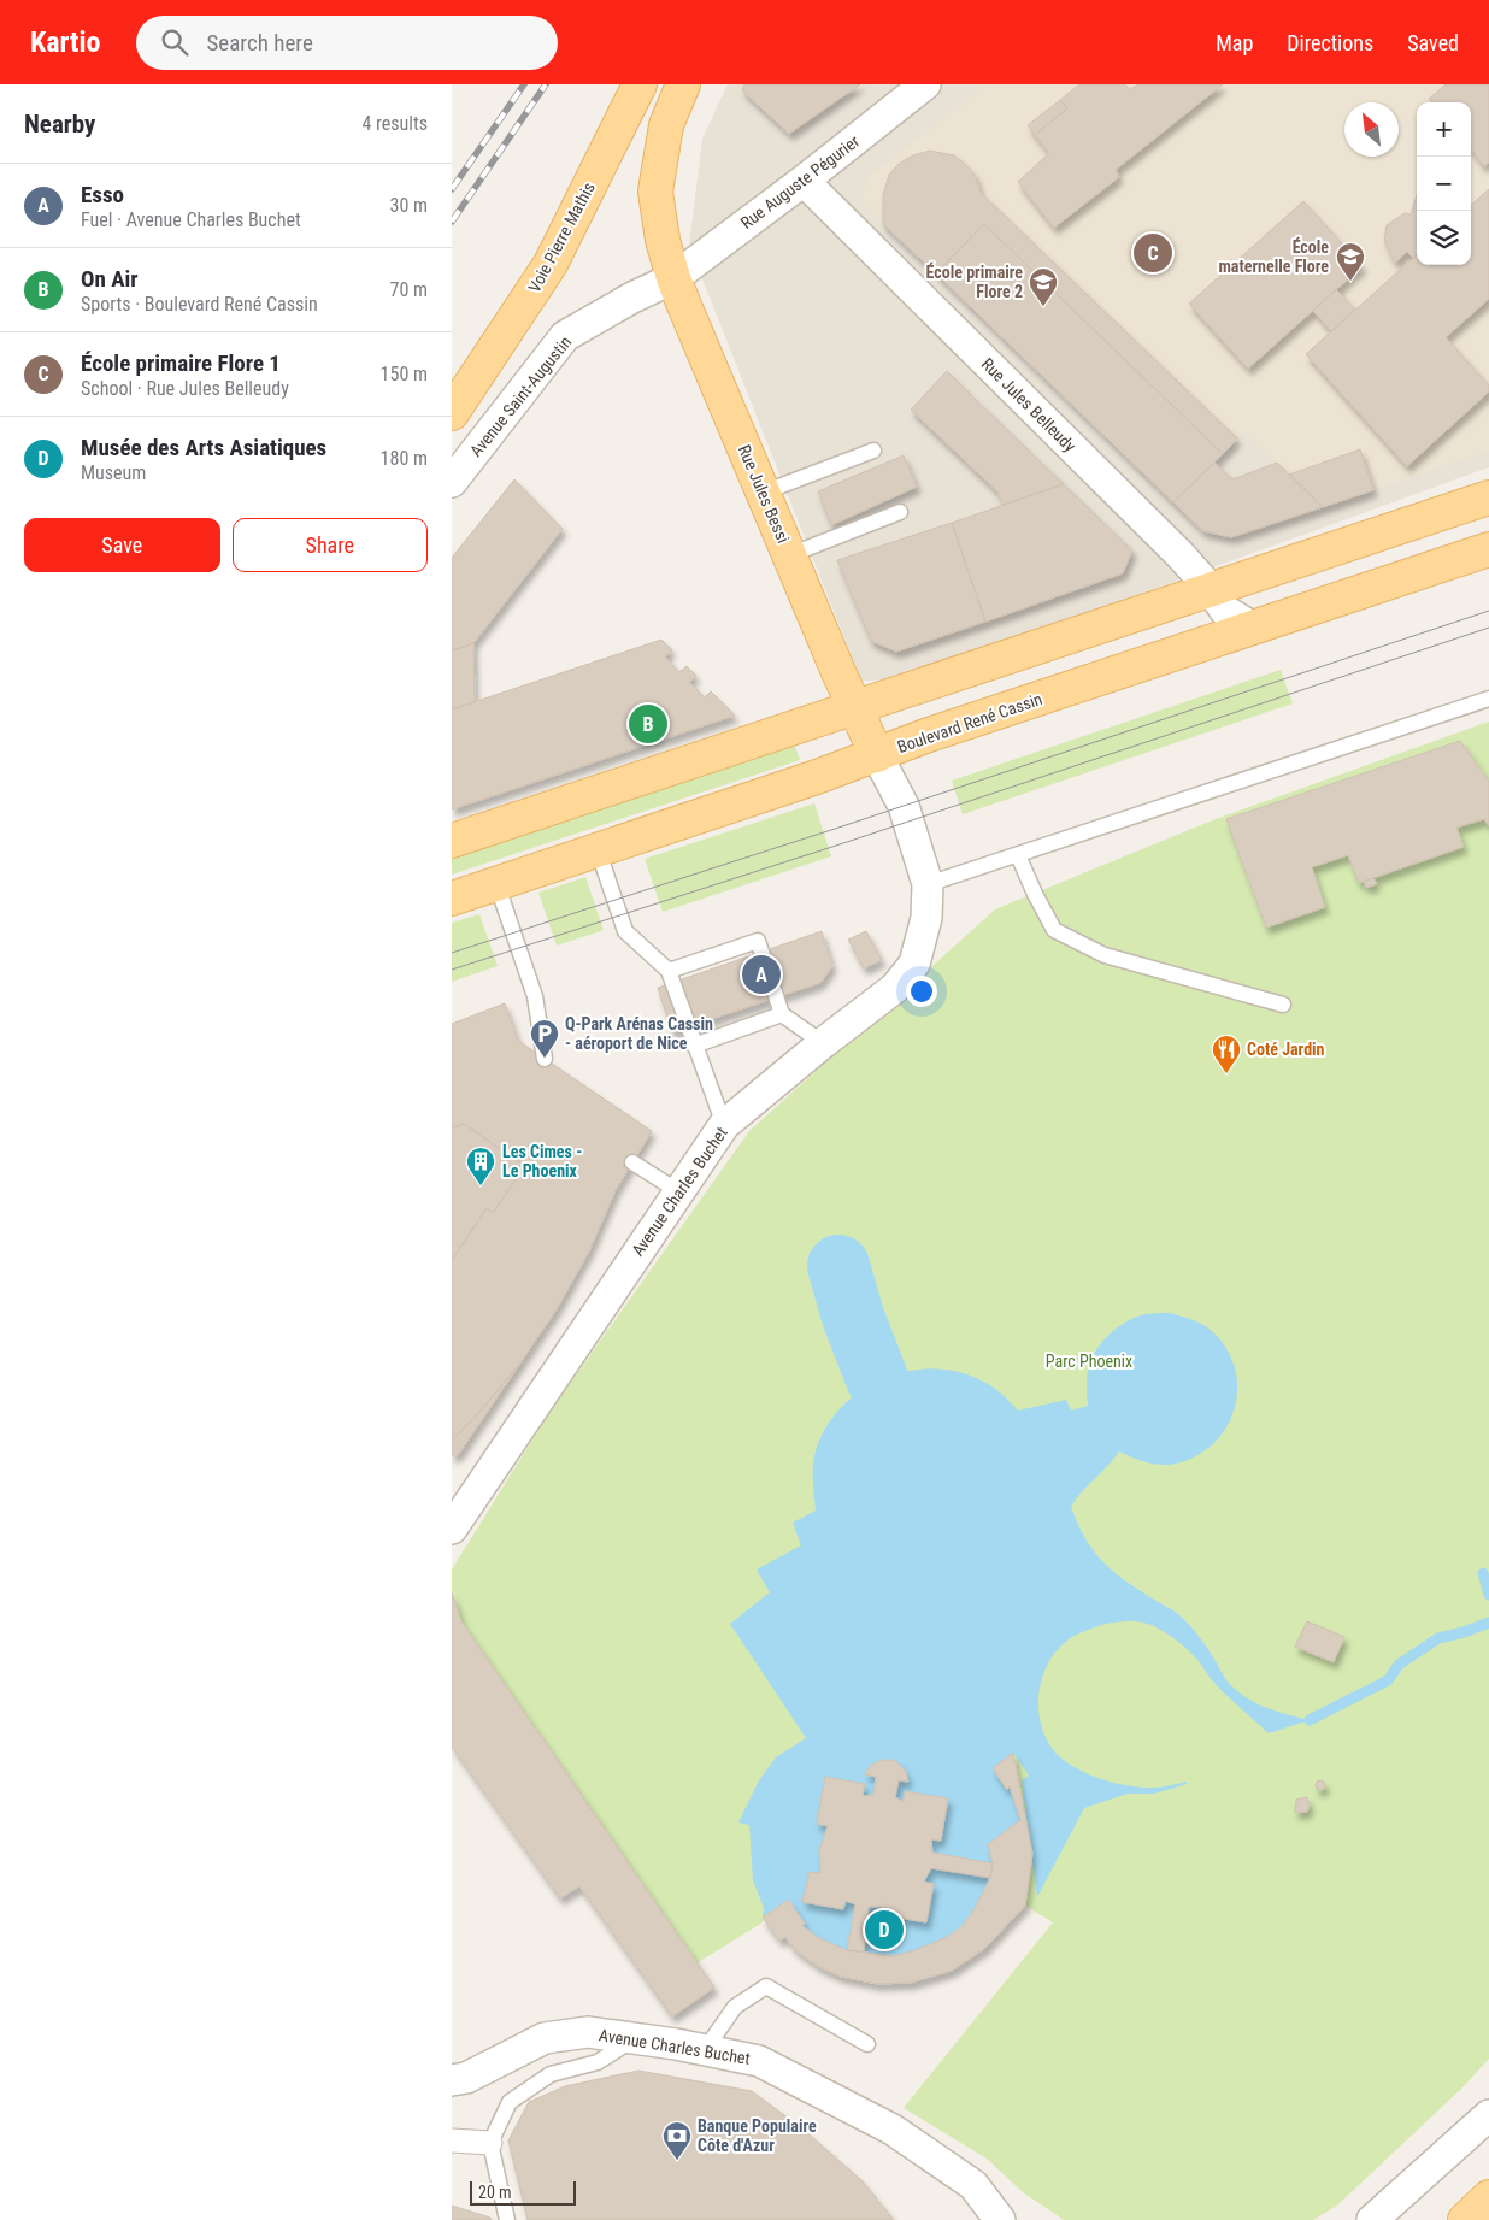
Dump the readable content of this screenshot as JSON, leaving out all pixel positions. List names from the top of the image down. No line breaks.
{"streets":{"main road":["Voie Pierre Mathis","Rue Jules Bessi","Boulevard René Cassin"],"street":["Rue Auguste Pégurier","Avenue Saint-Augustin","Rue Jules Belleudy","Avenue Charles Buchet"]},"crossings":[["Rue Auguste Pégurier","Avenue Saint-Augustin"],["Rue Auguste Pégurier","Rue Jules Belleudy"],["Rue Auguste Pégurier","Rue Jules Bessi"],["Avenue Saint-Augustin","Rue Jules Bessi"],["Rue Jules Belleudy","Boulevard René Cassin"],["Rue Jules Bessi","Boulevard René Cassin"],["Rue Jules Bessi","Avenue Charles Buchet"],["Boulevard René Cassin","Avenue Charles Buchet"]],"parks":["Parc Phoenix"],"places":{"school or university":["École maternelle Flore","École primaire Flore 2"],"parking":["Q-Park Arénas Cassin - aéroport de Nice"],"restaurant":["Coté Jardin"],"building":["Les Cimes - Le Phoenix"],"bank":["Banque Populaire Côte d'Azur"]},"scale_bar":"20 m","north":"top left","page":{"header":"Kartio","search":"Search here","nav":["Map","Directions","Saved"],"heading":["Nearby","4 results"],"map_buttons":["+","−"],"list":[{"mark":"A","name":"Esso","note":"Fuel · Avenue Charles Buchet","value":"30 m"},{"mark":"B","name":"On Air","note":"Sports · Boulevard René Cassin","value":"70 m"},{"mark":"C","name":"École primaire Flore 1","note":"School · Rue Jules Belleudy","value":"150 m"},{"mark":"D","name":"Musée des Arts Asiatiques","note":"Museum","value":"180 m"}],"pins":["C","B","A","D"],"buttons":["Save","Share"],"scale":"20 m"}}
